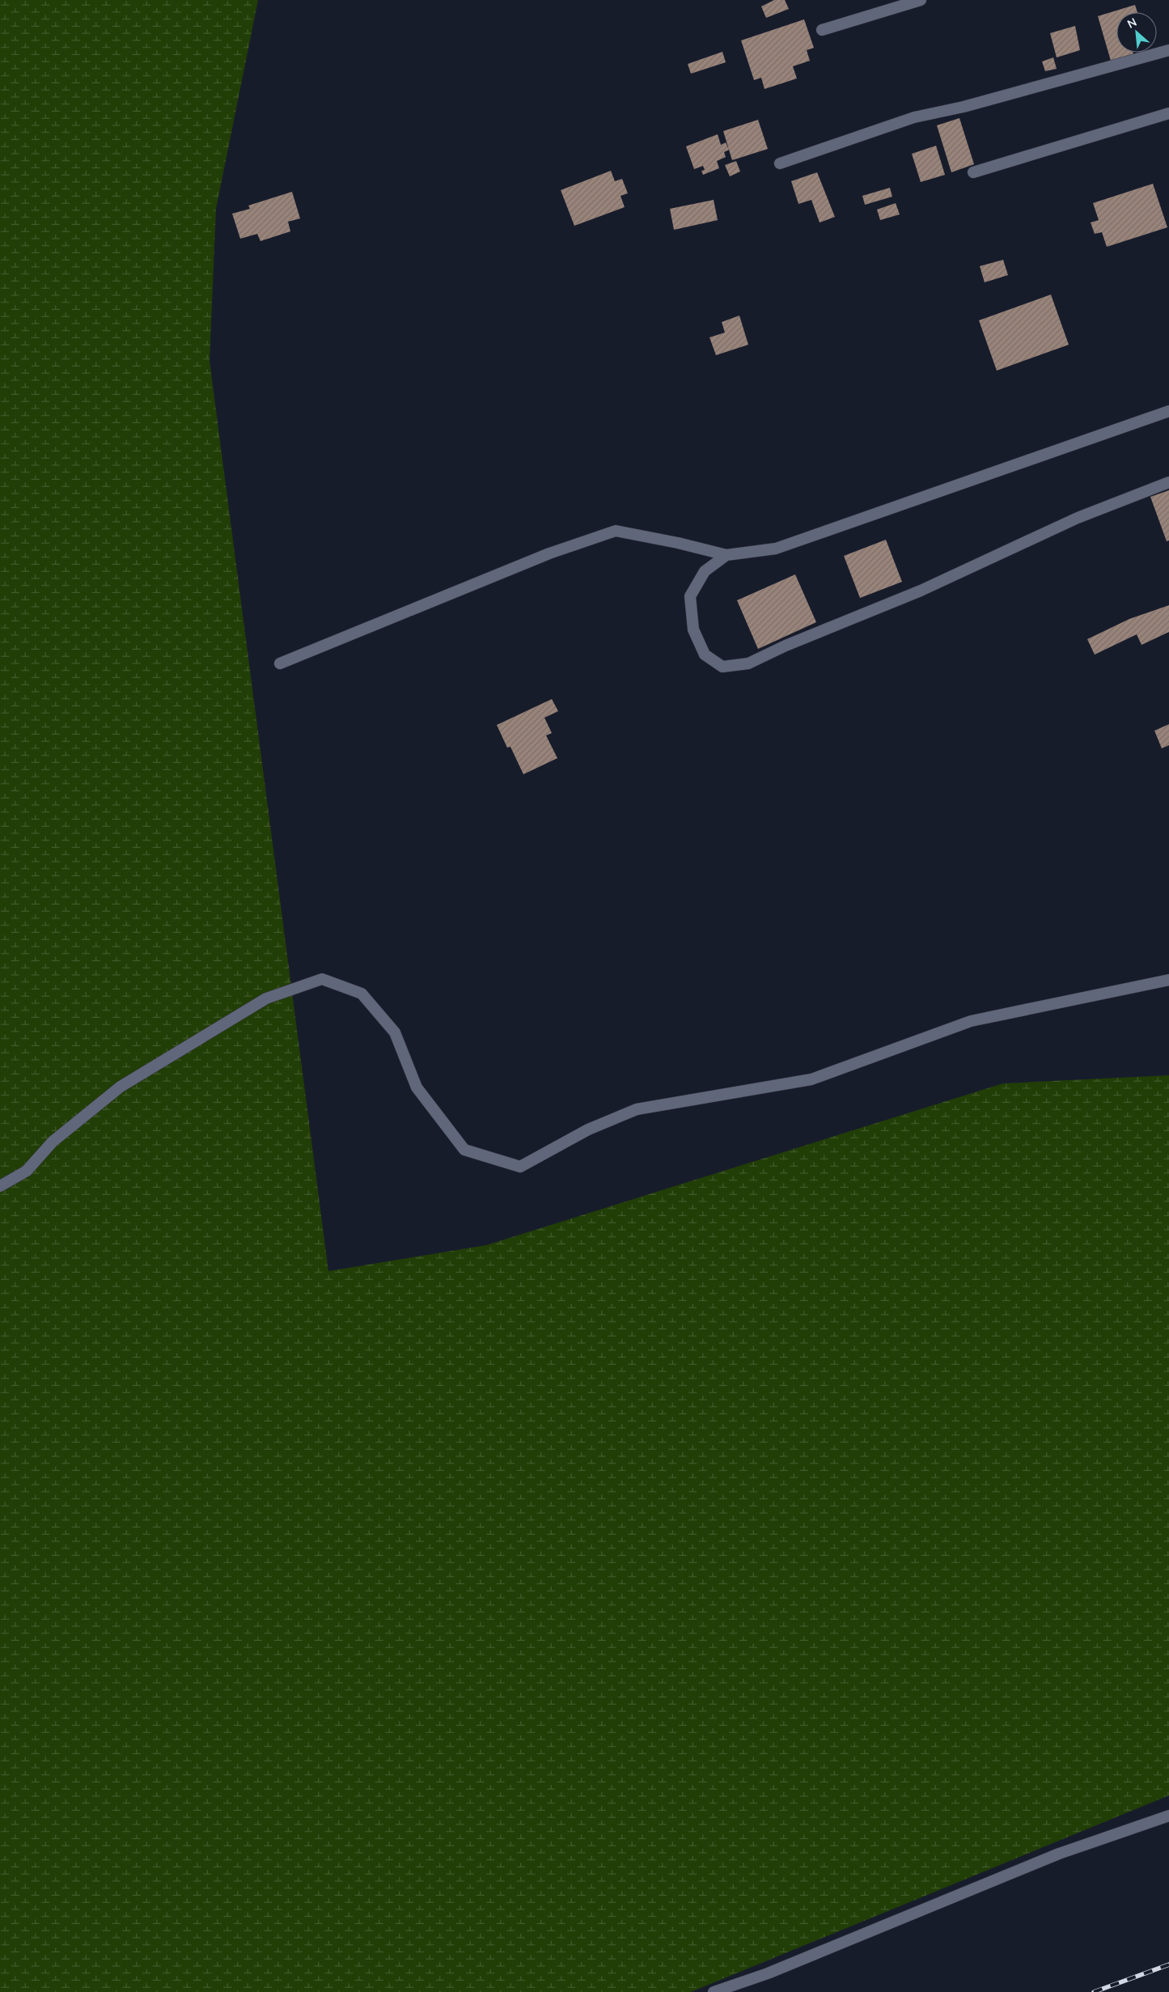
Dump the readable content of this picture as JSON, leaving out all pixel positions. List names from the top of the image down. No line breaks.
{"north":"top left"}
